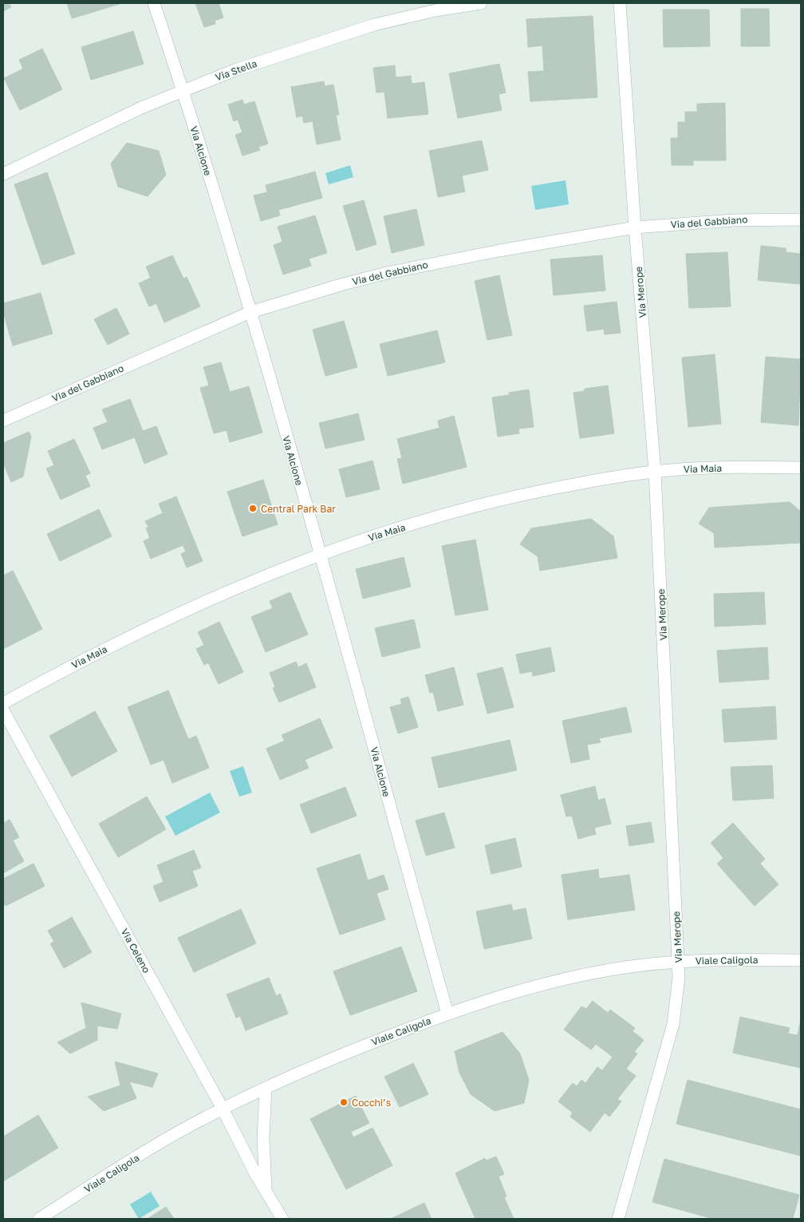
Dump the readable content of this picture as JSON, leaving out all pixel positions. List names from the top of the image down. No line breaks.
{"streets":{"street":["Via Stella","Via Alcione","Via del Gabbiano","Via Merope","Via Maia","Via Celeno","Viale Caligola"]},"crossings":[["Via Stella","Via Alcione"],["Via Alcione","Via del Gabbiano"],["Via Alcione","Via Maia"],["Via Alcione","Viale Caligola"],["Via del Gabbiano","Via Merope"],["Via Merope","Via Maia"],["Via Merope","Viale Caligola"],["Via Celeno","Viale Caligola"]],"places":["Central Park Bar","Cocchi’s"]}
